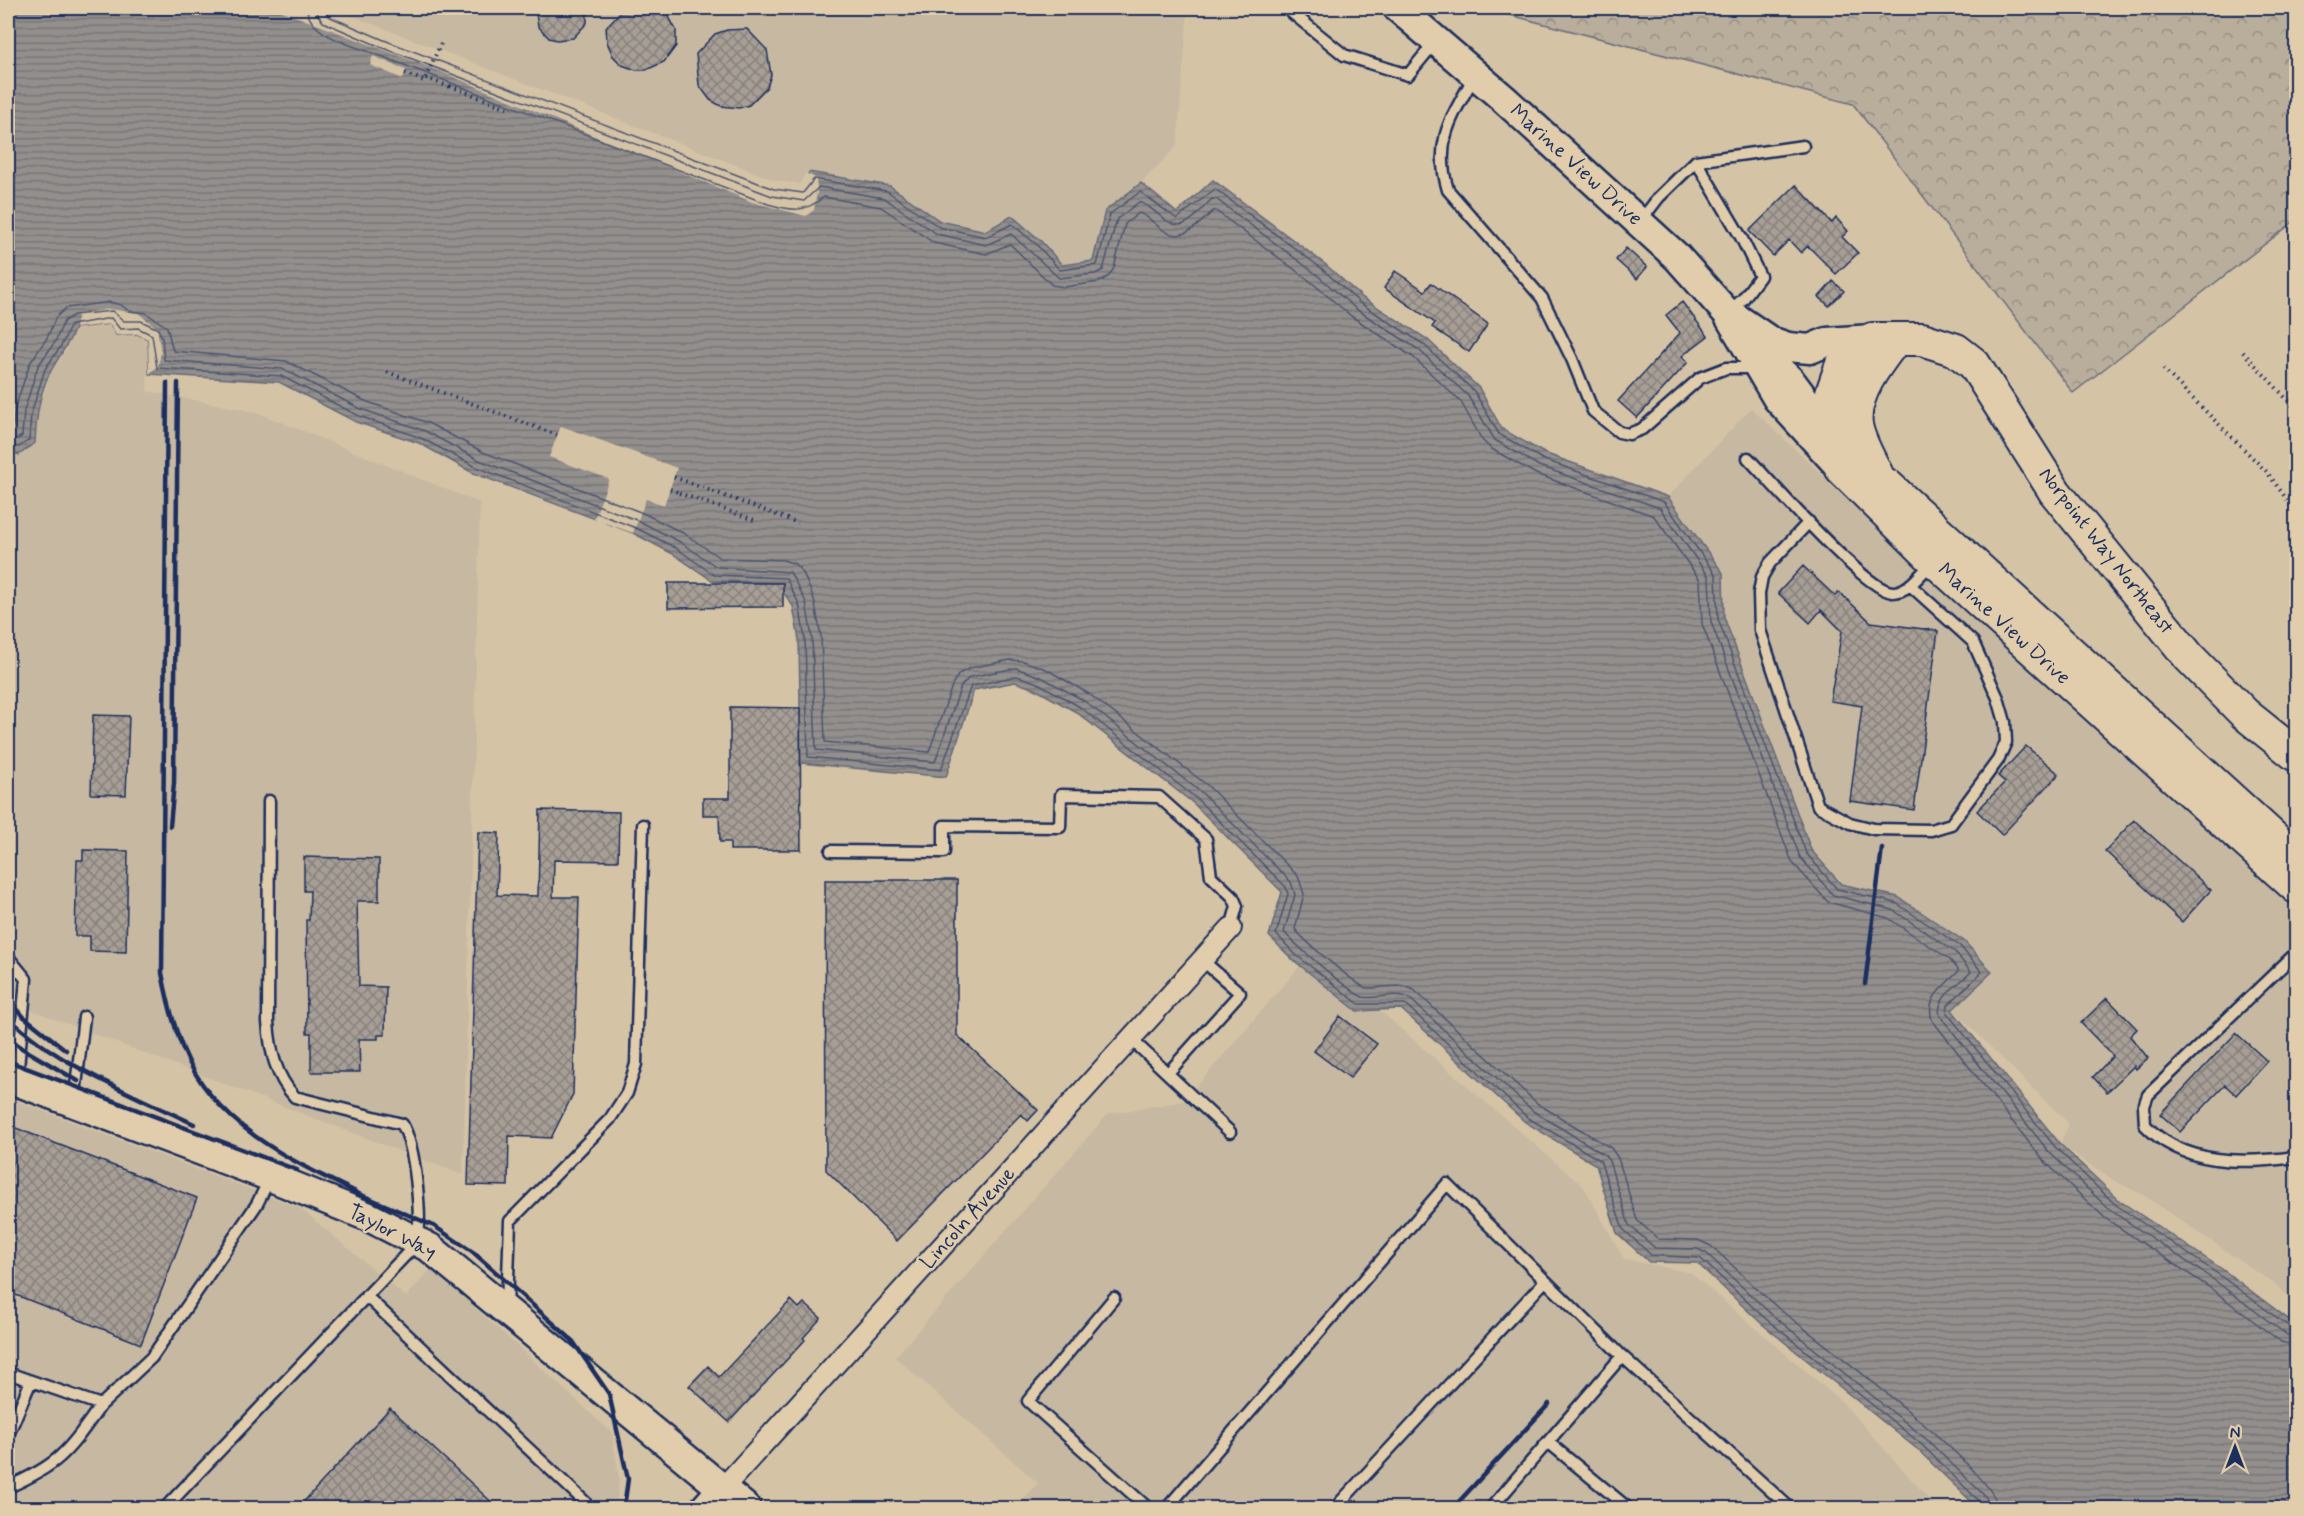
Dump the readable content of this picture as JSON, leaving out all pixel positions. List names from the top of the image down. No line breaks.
{"streets":{"main road":["Marine View Drive","Norpoint Way Northeast","Taylor Way"],"street":["Lincoln Avenue"]},"crossings":[["Lincoln Avenue","Taylor Way"]],"north":"top"}
